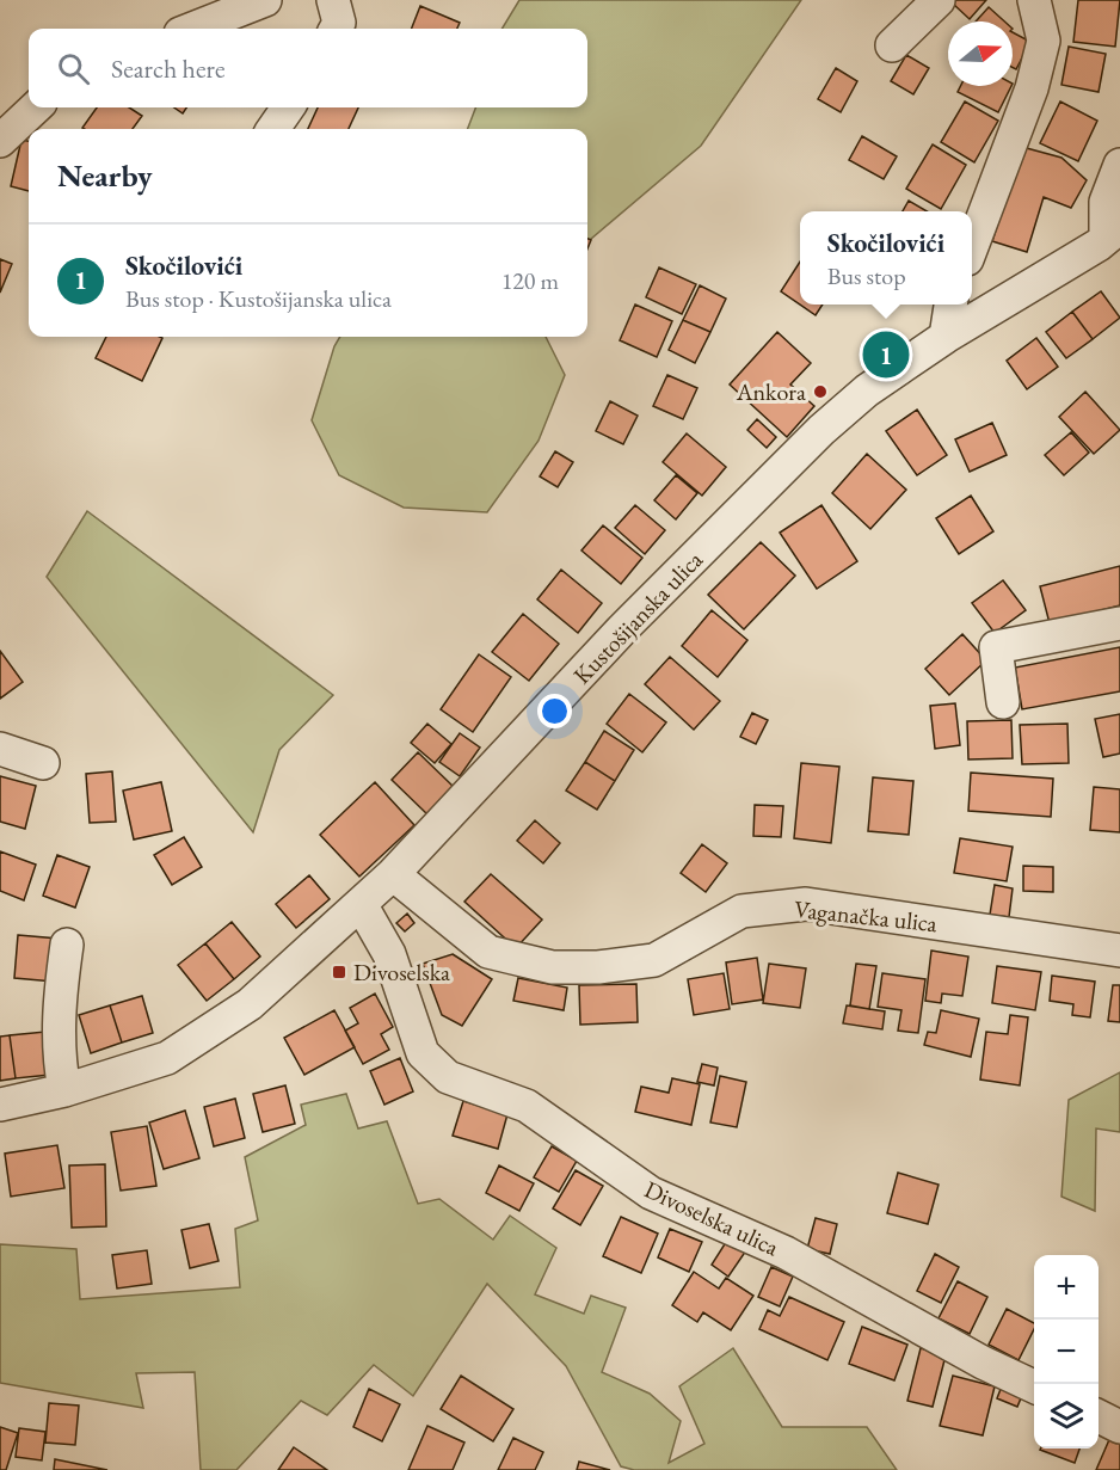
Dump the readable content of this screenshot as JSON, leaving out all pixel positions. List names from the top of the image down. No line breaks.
{"streets":{"street":["Kustošijanska ulica","Vaganačka ulica","Divoselska ulica"]},"crossings":[["Kustošijanska ulica","Vaganačka ulica"],["Kustošijanska ulica","Divoselska ulica"]],"places":{"other":["Ankora"],"transit":["Divoselska"]},"north":"right","page":{"search":"Search here","heading":"Nearby","popup":["Skočilovići","Bus stop"],"list":[{"mark":"1","name":"Skočilovići","note":"Bus stop · Kustošijanska ulica","value":"120 m"}],"pins":"1","map_buttons":["+","−"]}}
